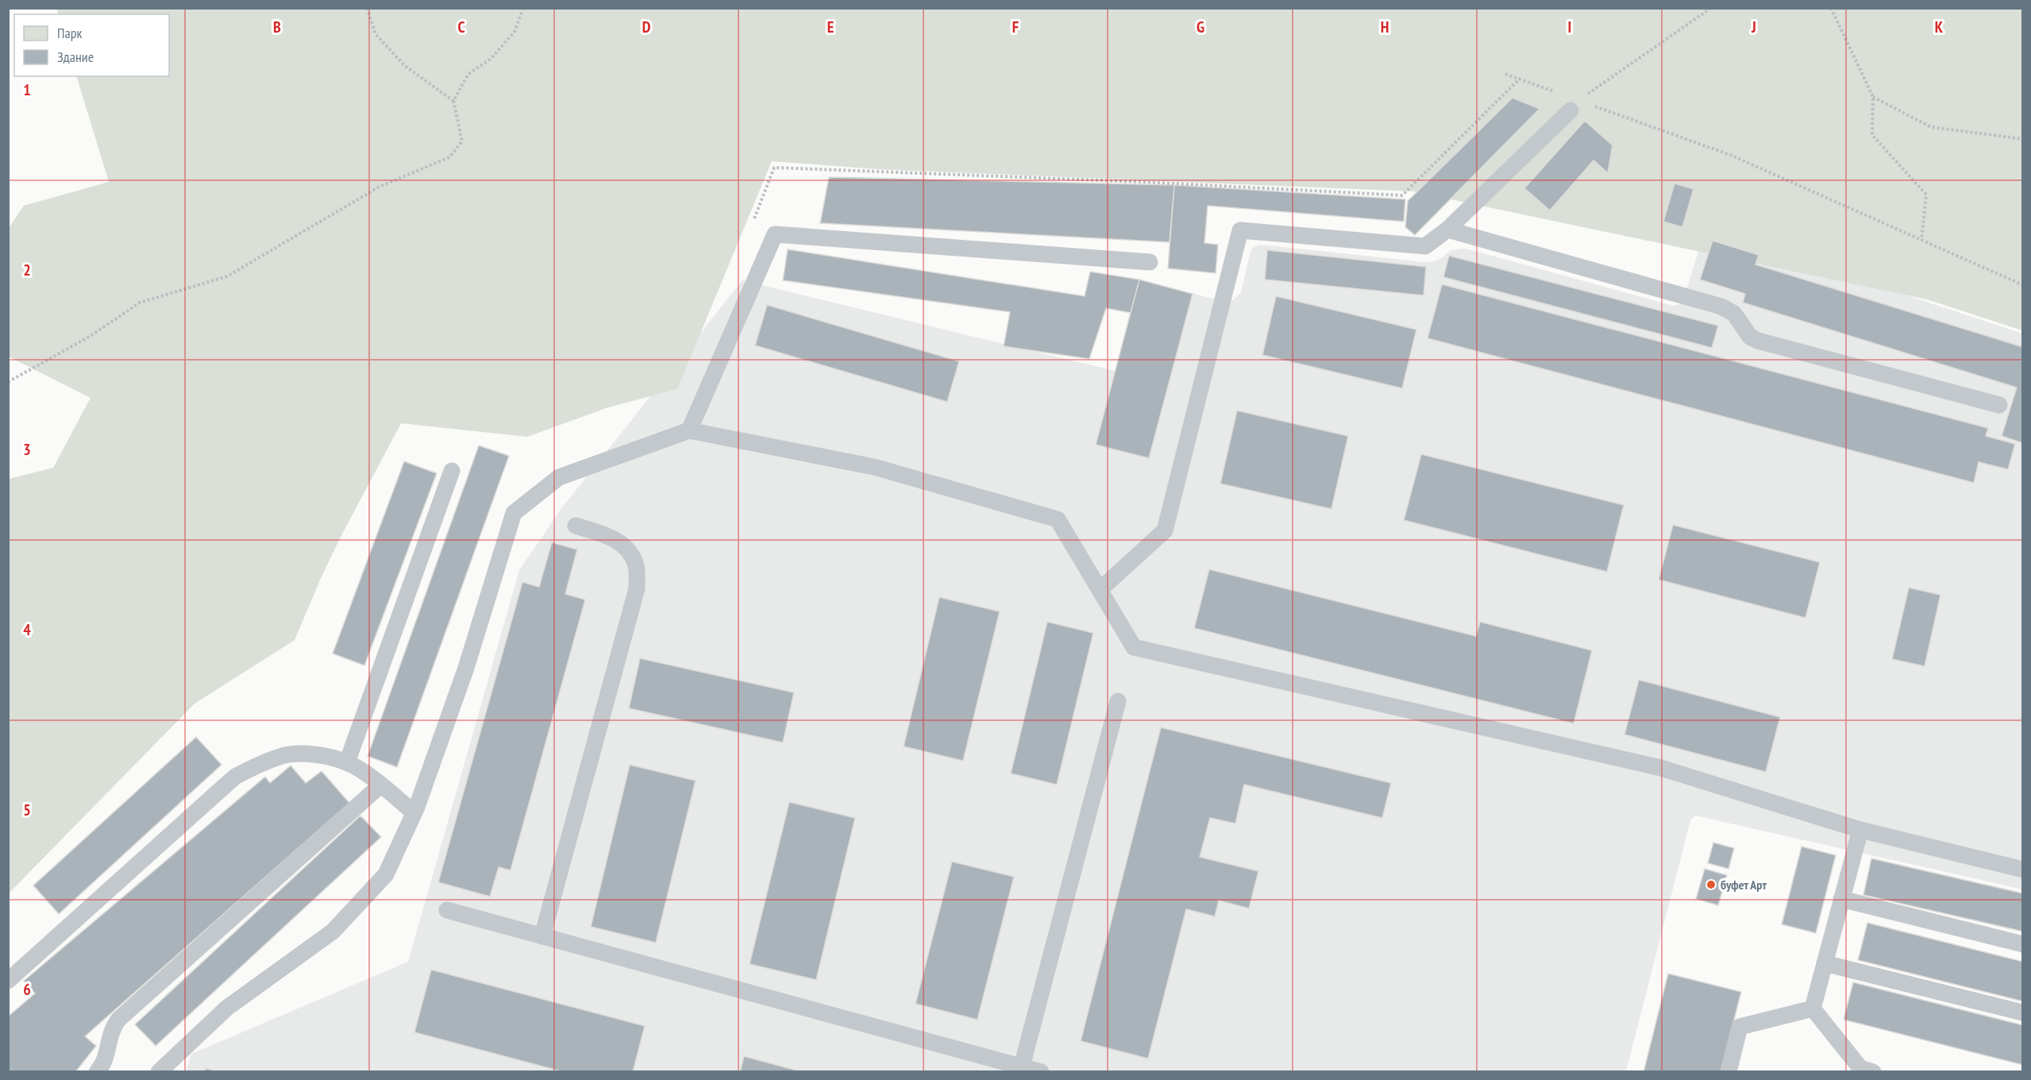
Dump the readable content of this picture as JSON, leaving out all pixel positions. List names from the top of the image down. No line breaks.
{"places":["буфет Арт"],"legend":["Парк","Здание"],"grid":{"columns":["B","C","D","E","F","G","H","I","J","K"],"rows":["1","2","3","4","5","6"]}}
